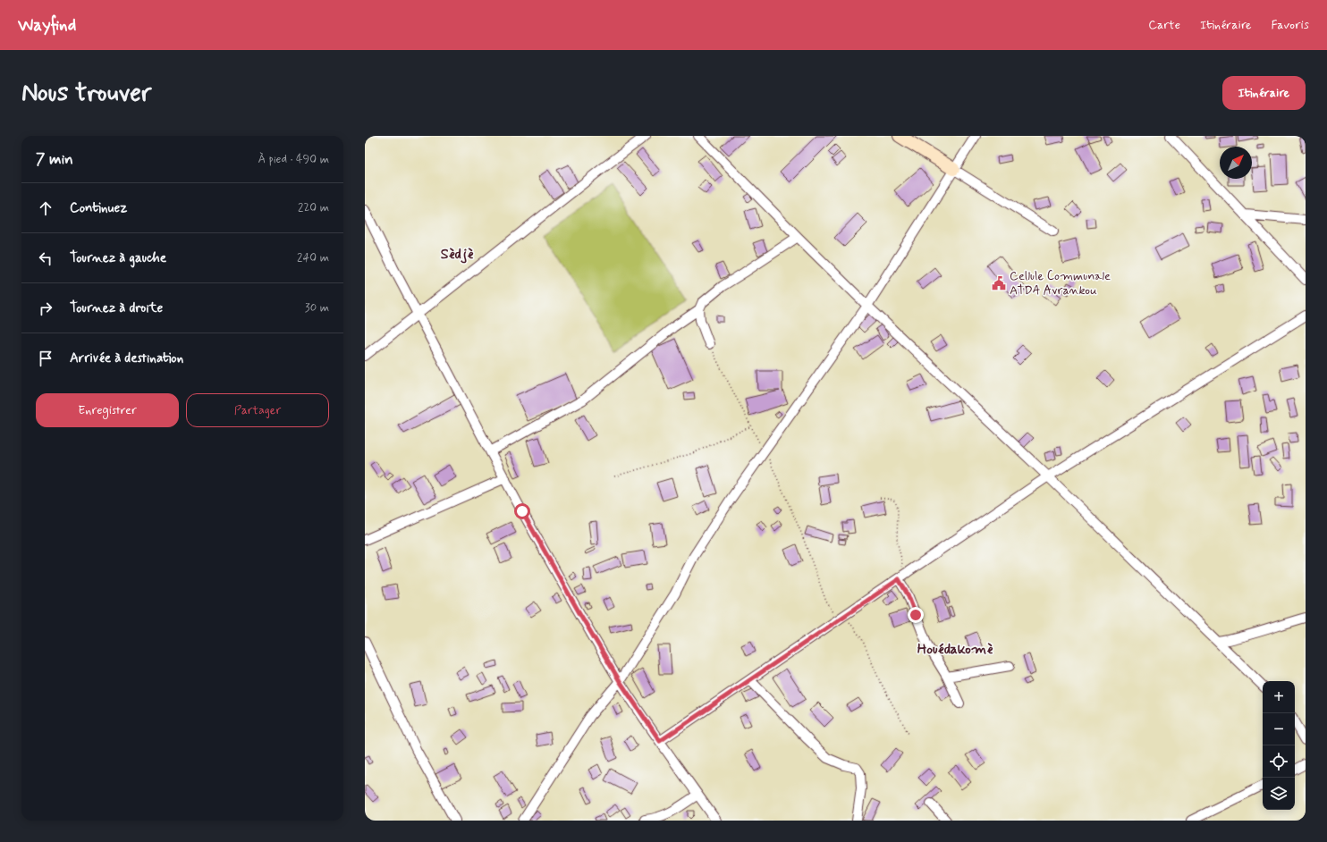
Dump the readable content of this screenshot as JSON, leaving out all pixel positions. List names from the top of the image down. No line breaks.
{"districts":["Sèdjè","Houédakomè"],"places":{"public building":["Cellule Communale ATDA Avrankou"]},"north":"top right","page":{"header":"Wayfind","nav":["Carte","Itinéraire","Favoris"],"buttons":["Itinéraire",["Enregistrer","Partager"]],"title":"Nous trouver","heading":["7 min","À pied · 490 m"],"list":[["Continuez","220 m"],["Tournez à gauche","240 m"],["Tournez à droite","30 m"],"Arrivée à destination"],"map_buttons":["+","−"]}}
